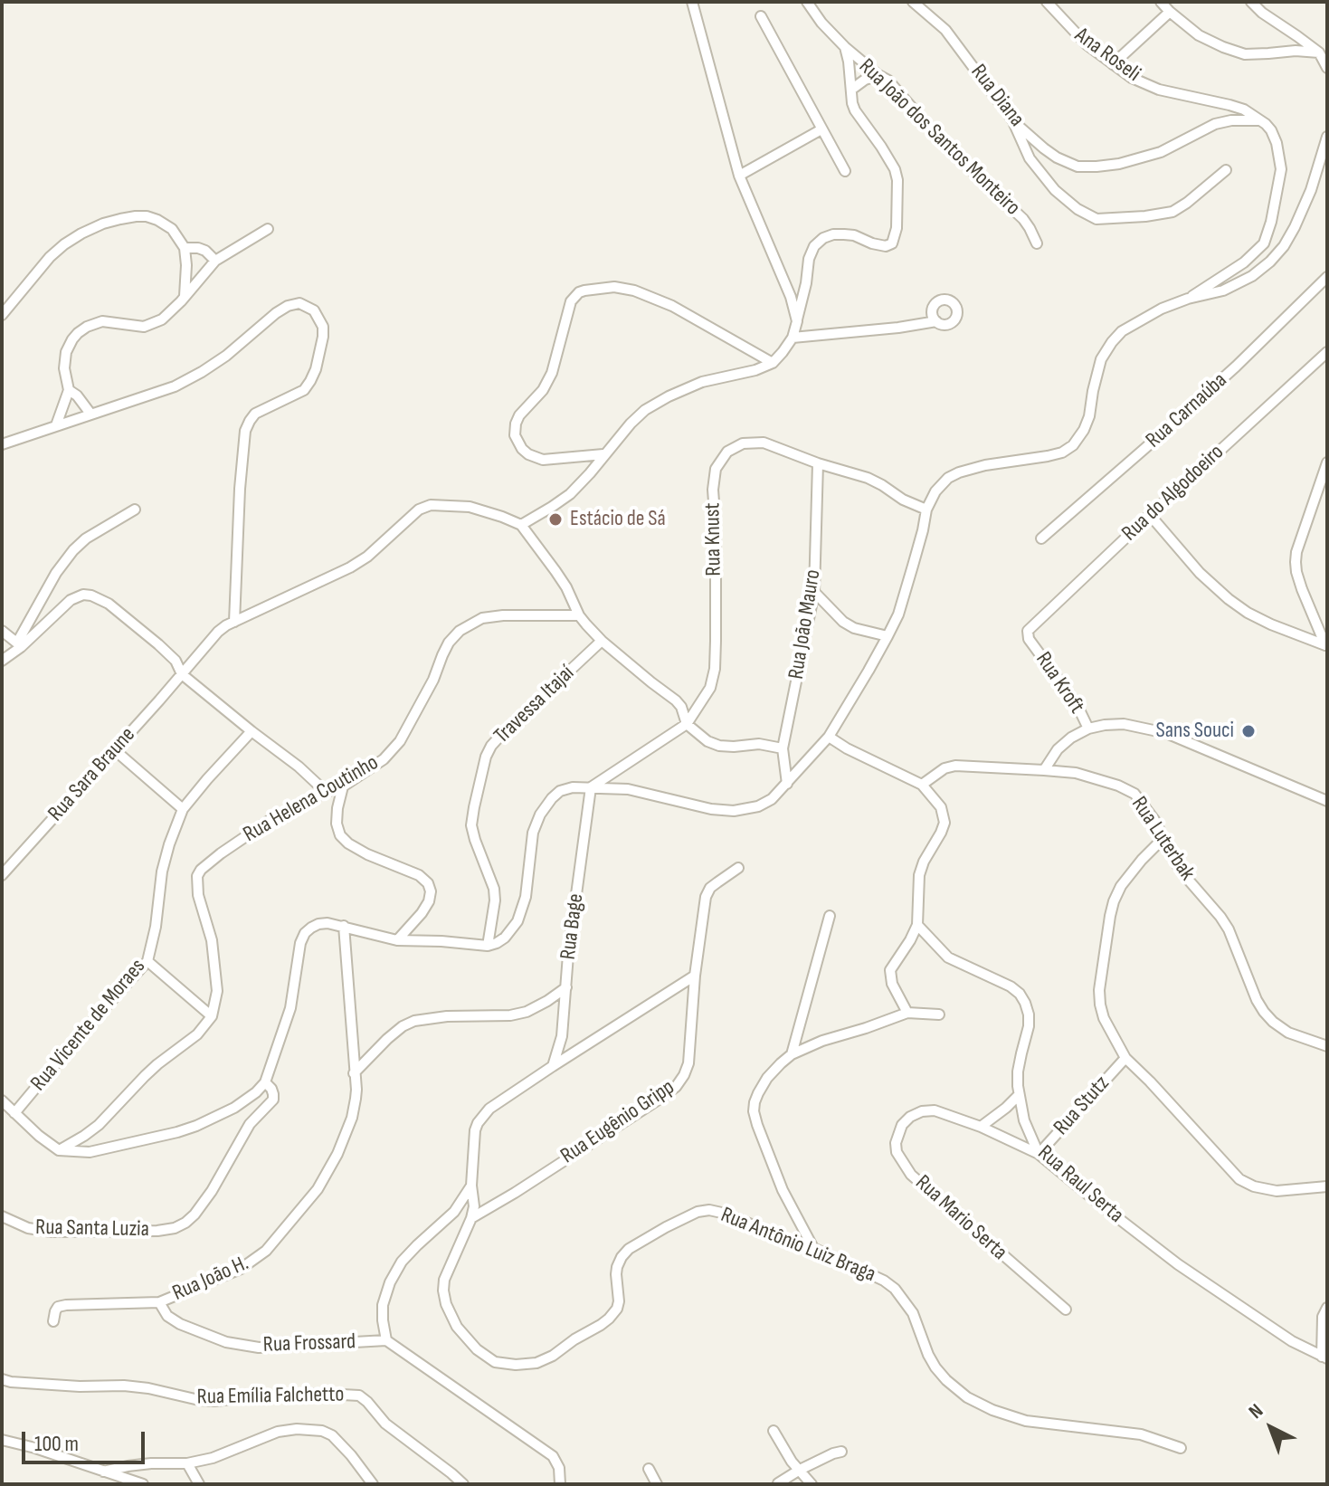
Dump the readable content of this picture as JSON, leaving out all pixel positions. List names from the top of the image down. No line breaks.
{"streets":{"street":["Ana Roseli","Rua Diana","Rua João dos Santos Monteiro","Rua Carnaúba","Rua do Algodoeiro","Rua Knust","Rua João Mauro","Rua Kroft","Travessa Itajaí","Rua Sara Braune","Rua Helena Coutinho","Rua Luterbak","Rua Bage","Rua Vicente de Moraes","Rua Stutz","Rua Eugênio Gripp","Rua Raul Serta","Rua Mario Serta","Rua Santa Luzia","Rua Antônio Luiz Braga","Rua João H.","Rua Frossard","Rua Emília Falchetto"]},"crossings":[["Ana Roseli","Rua Diana"],["Rua do Algodoeiro","Rua Kroft"],["Rua Knust","Rua João Mauro"],["Rua Knust","Rua Bage"],["Rua Bage","Rua Antônio Luiz Braga"],["Rua Stutz","Rua Raul Serta"],["Rua Stutz","Rua Mario Serta"],["Rua Eugênio Gripp","Rua Antônio Luiz Braga"],["Rua Raul Serta","Rua Mario Serta"],["Rua João H.","Rua Frossard"]],"places":["Estácio de Sá","Sans Souci"],"scale_bar":"100 m","north":"top left"}
